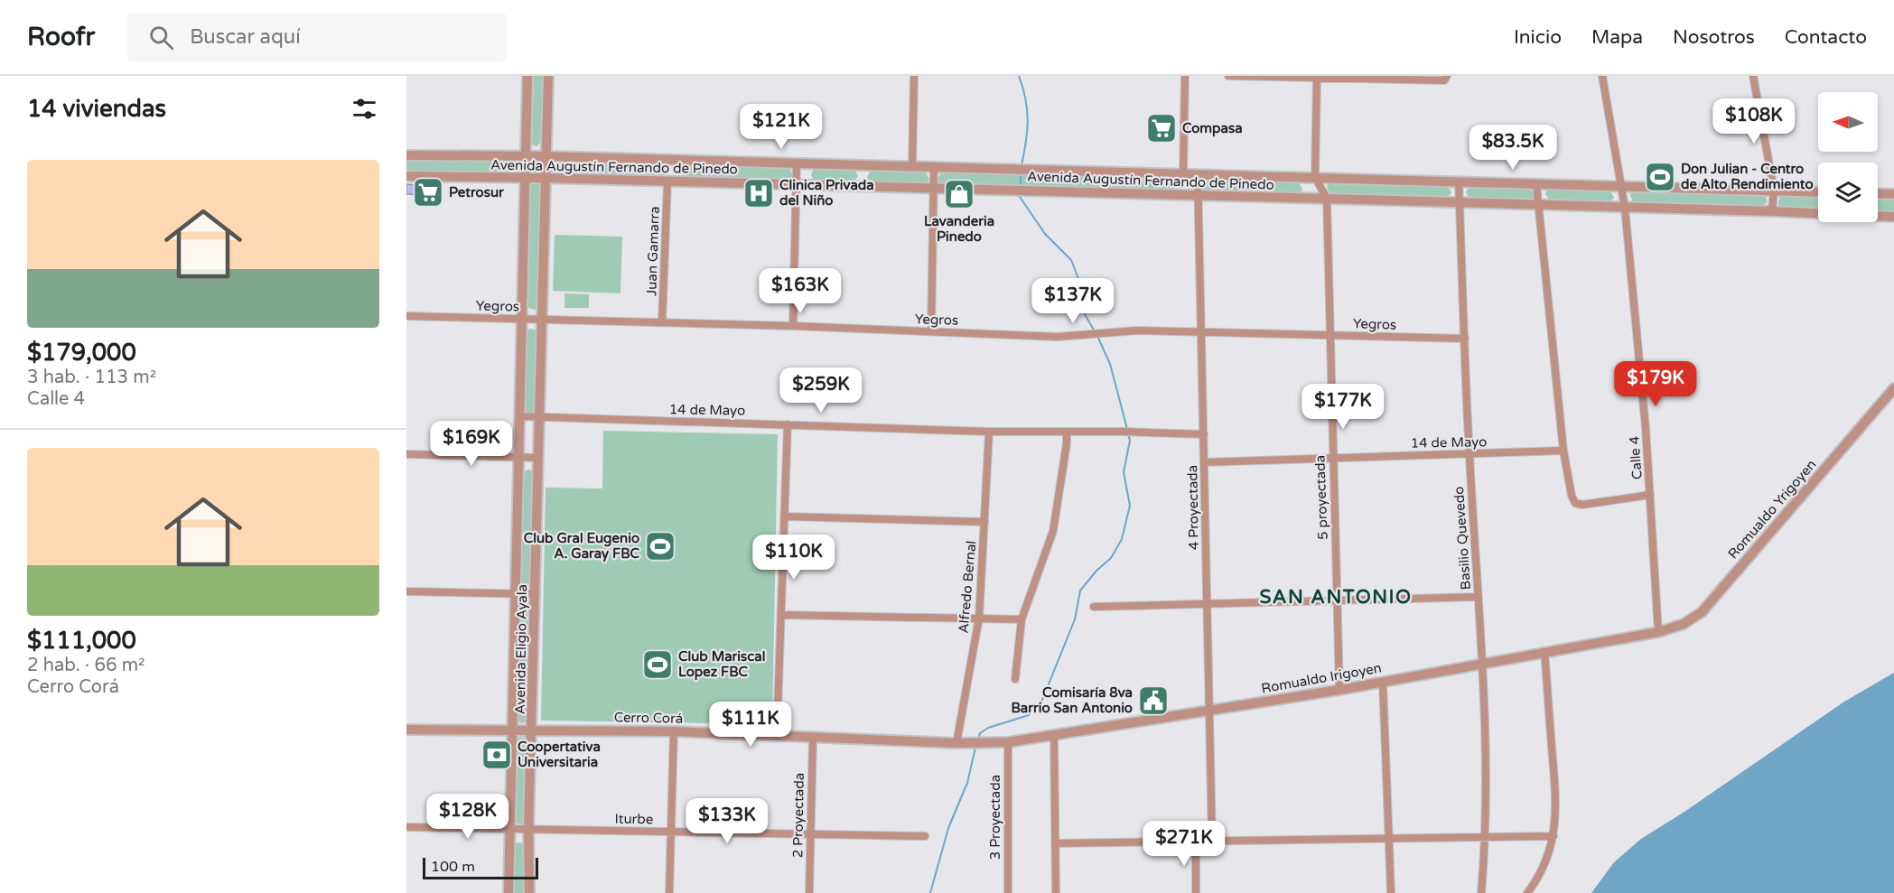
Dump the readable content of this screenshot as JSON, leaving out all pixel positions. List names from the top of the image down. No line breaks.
{"streets":{"street":["Avenida Augustín Fernando de Pinedo","Juan Gamarra","Yegros","14 de Mayo","Calle 4","5 proyectada","4 Proyectada","Romualdo Yrigoyen","Basilio Quevedo","Alfredo Bernal","Avenida Eligio Ayala","Romualdo Irigoyen","Cerro Corá","2 Proyectada","3 Proyectada","Iturbe"]},"crossings":[["Avenida Augustín Fernando de Pinedo","Juan Gamarra"],["Avenida Augustín Fernando de Pinedo","Calle 4"],["Avenida Augustín Fernando de Pinedo","5 proyectada"],["Avenida Augustín Fernando de Pinedo","4 Proyectada"],["Avenida Augustín Fernando de Pinedo","Basilio Quevedo"],["Avenida Augustín Fernando de Pinedo","Avenida Eligio Ayala"],["Juan Gamarra","Yegros"],["Yegros","5 proyectada"],["Yegros","4 Proyectada"],["Yegros","Basilio Quevedo"],["Yegros","Avenida Eligio Ayala"],["14 de Mayo","5 proyectada"],["14 de Mayo","4 Proyectada"],["14 de Mayo","Basilio Quevedo"],["14 de Mayo","Alfredo Bernal"],["14 de Mayo","Avenida Eligio Ayala"],["Calle 4","Romualdo Yrigoyen"],["Calle 4","Romualdo Irigoyen"],["5 proyectada","Romualdo Irigoyen"],["4 Proyectada","Romualdo Irigoyen"],["Romualdo Yrigoyen","Romualdo Irigoyen"],["Basilio Quevedo","Romualdo Irigoyen"],["Alfredo Bernal","Cerro Corá"],["Avenida Eligio Ayala","Cerro Corá"],["Avenida Eligio Ayala","Iturbe"],["Romualdo Irigoyen","Cerro Corá"],["Romualdo Irigoyen","3 Proyectada"],["Cerro Corá","2 Proyectada"],["2 Proyectada","Iturbe"]],"districts":["SAN ANTONIO"],"places":{"supermarket":["Compasa","Petrosur"],"sports":["Don Julian - Centro de Alto Rendimiento","Club Gral Eugenio A. Garay FBC","Club Mariscal Lopez FBC"],"hospital":["Clinica Privada del Niño"],"shop":["Lavanderia Pinedo"],"public building":["Comisaría 8va Barrio San Antonio"],"bank":["Coopertativa Universitaria"]},"scale_bar":"100 m","north":"left","page":{"header":"Roofr","search":"Buscar aquí","nav":["Inicio","Mapa","Nosotros","Contacto"],"heading":"14 viviendas","price":["$108K","$121K","$83.5K","$163K","$137K","$179K","$259K","$177K","$169K","$110K","$111K","$128K","$133K","$271K"],"list":[{"name":"$179,000","note":"3 hab. · 113 m² · Calle 4"},{"name":"$111,000","note":"2 hab. · 66 m² · Cerro Corá"}],"scale":"100 m"}}
